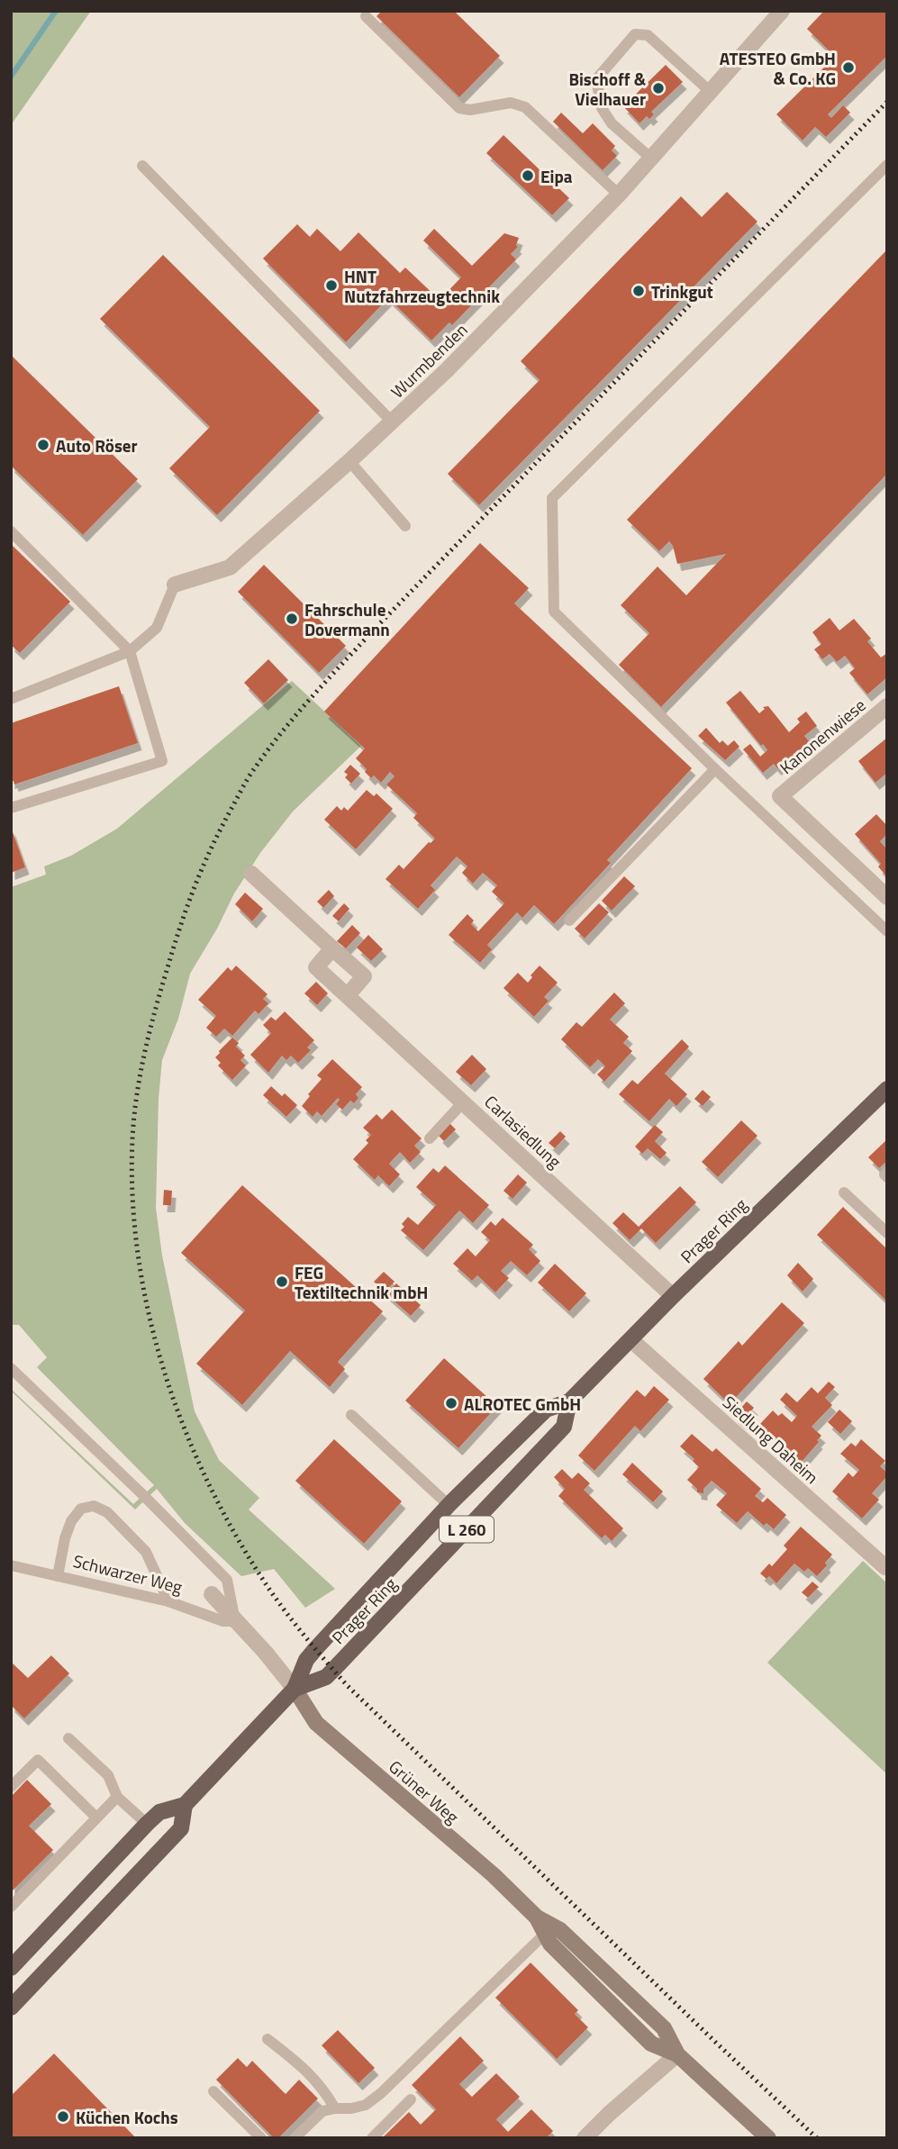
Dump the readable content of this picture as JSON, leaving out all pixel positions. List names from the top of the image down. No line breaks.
{"streets":{"main road":["Prager Ring","L 260"],"street":["Wurmbenden","Kanonenwiese","Carlasiedlung","Siedlung Daheim","Grüner Weg"],"lane":["Schwarzer Weg"]},"crossings":[["Carlasiedlung","Prager Ring"],["Prager Ring","Siedlung Daheim"],["Prager Ring","Grüner Weg"]],"places":["ATESTEO GmbH & Co. KG","Bischoff & Vielhauer","Eipa","HNT Nutzfahrzeugtechnik","Trinkgut","Auto Röser","Fahrschule Dovermann","FEG Textiltechnik mbH","ALROTEC GmbH","Küchen Kochs"]}
